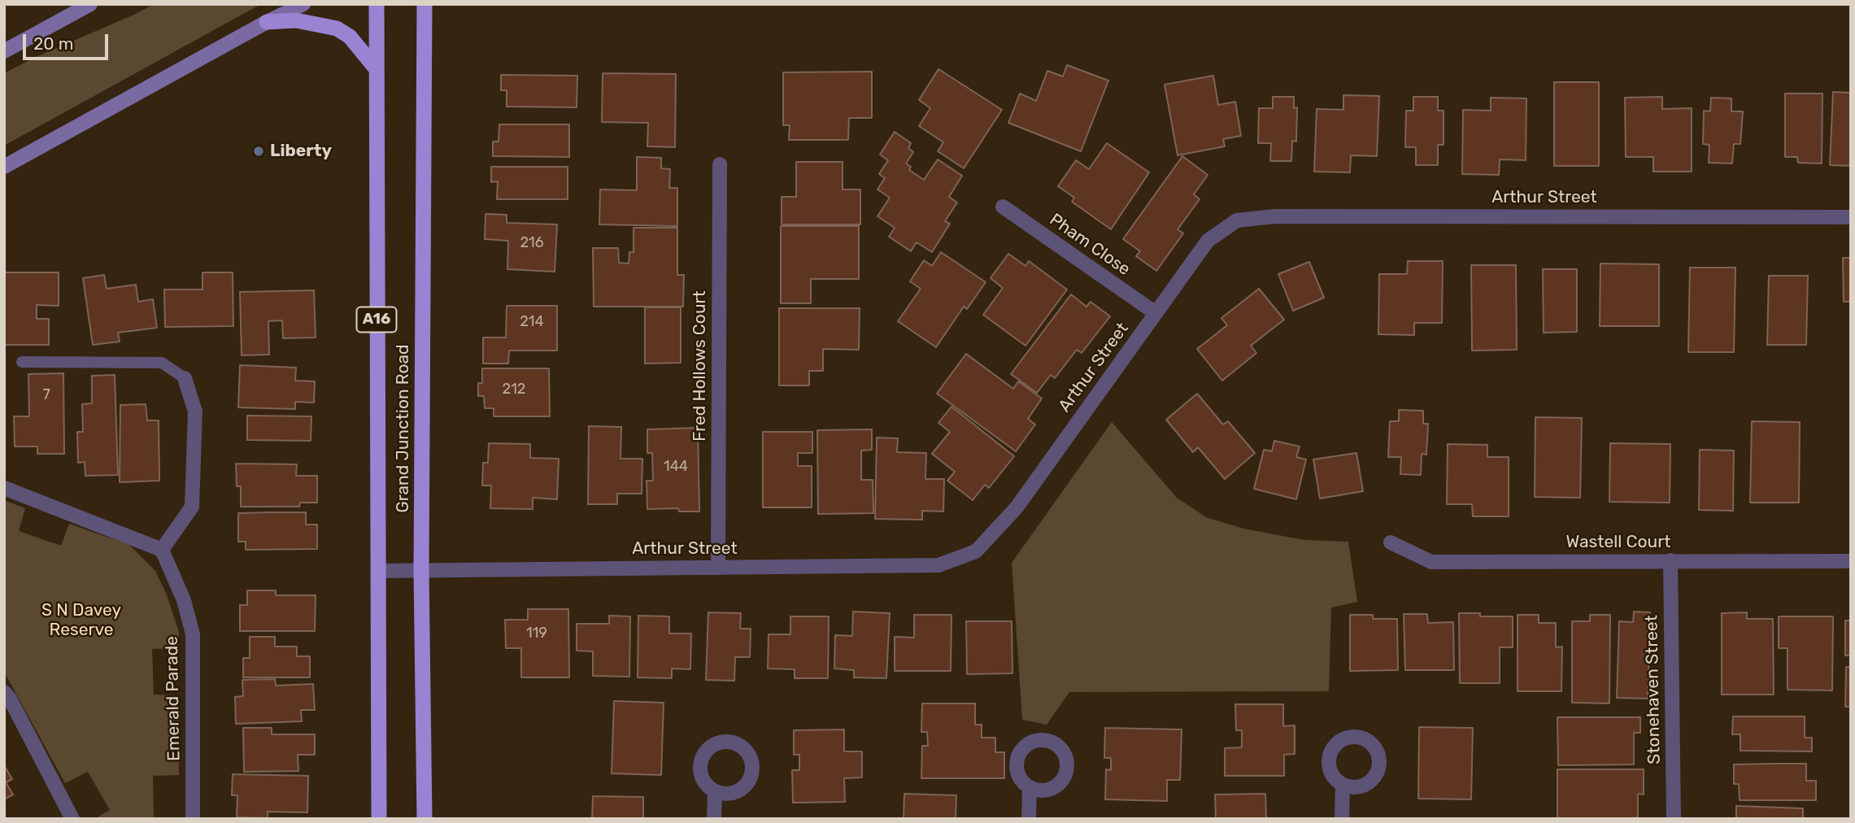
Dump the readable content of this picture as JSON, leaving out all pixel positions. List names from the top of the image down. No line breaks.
{"streets":{"highway":["A16","Grand Junction Road"],"street":["Arthur Street","Pham Close","Fred Hollows Court","Wastell Court","Stonehaven Street","Emerald Parade"]},"crossings":[["Arthur Street","Pham Close"],["Arthur Street","Fred Hollows Court"],["Arthur Street","Grand Junction Road"],["Wastell Court","Stonehaven Street"]],"parks":["S N Davey Reserve"],"places":["Liberty"],"house_numbers":["216","214","212","7","144","119"],"scale_bar":"20 m"}
